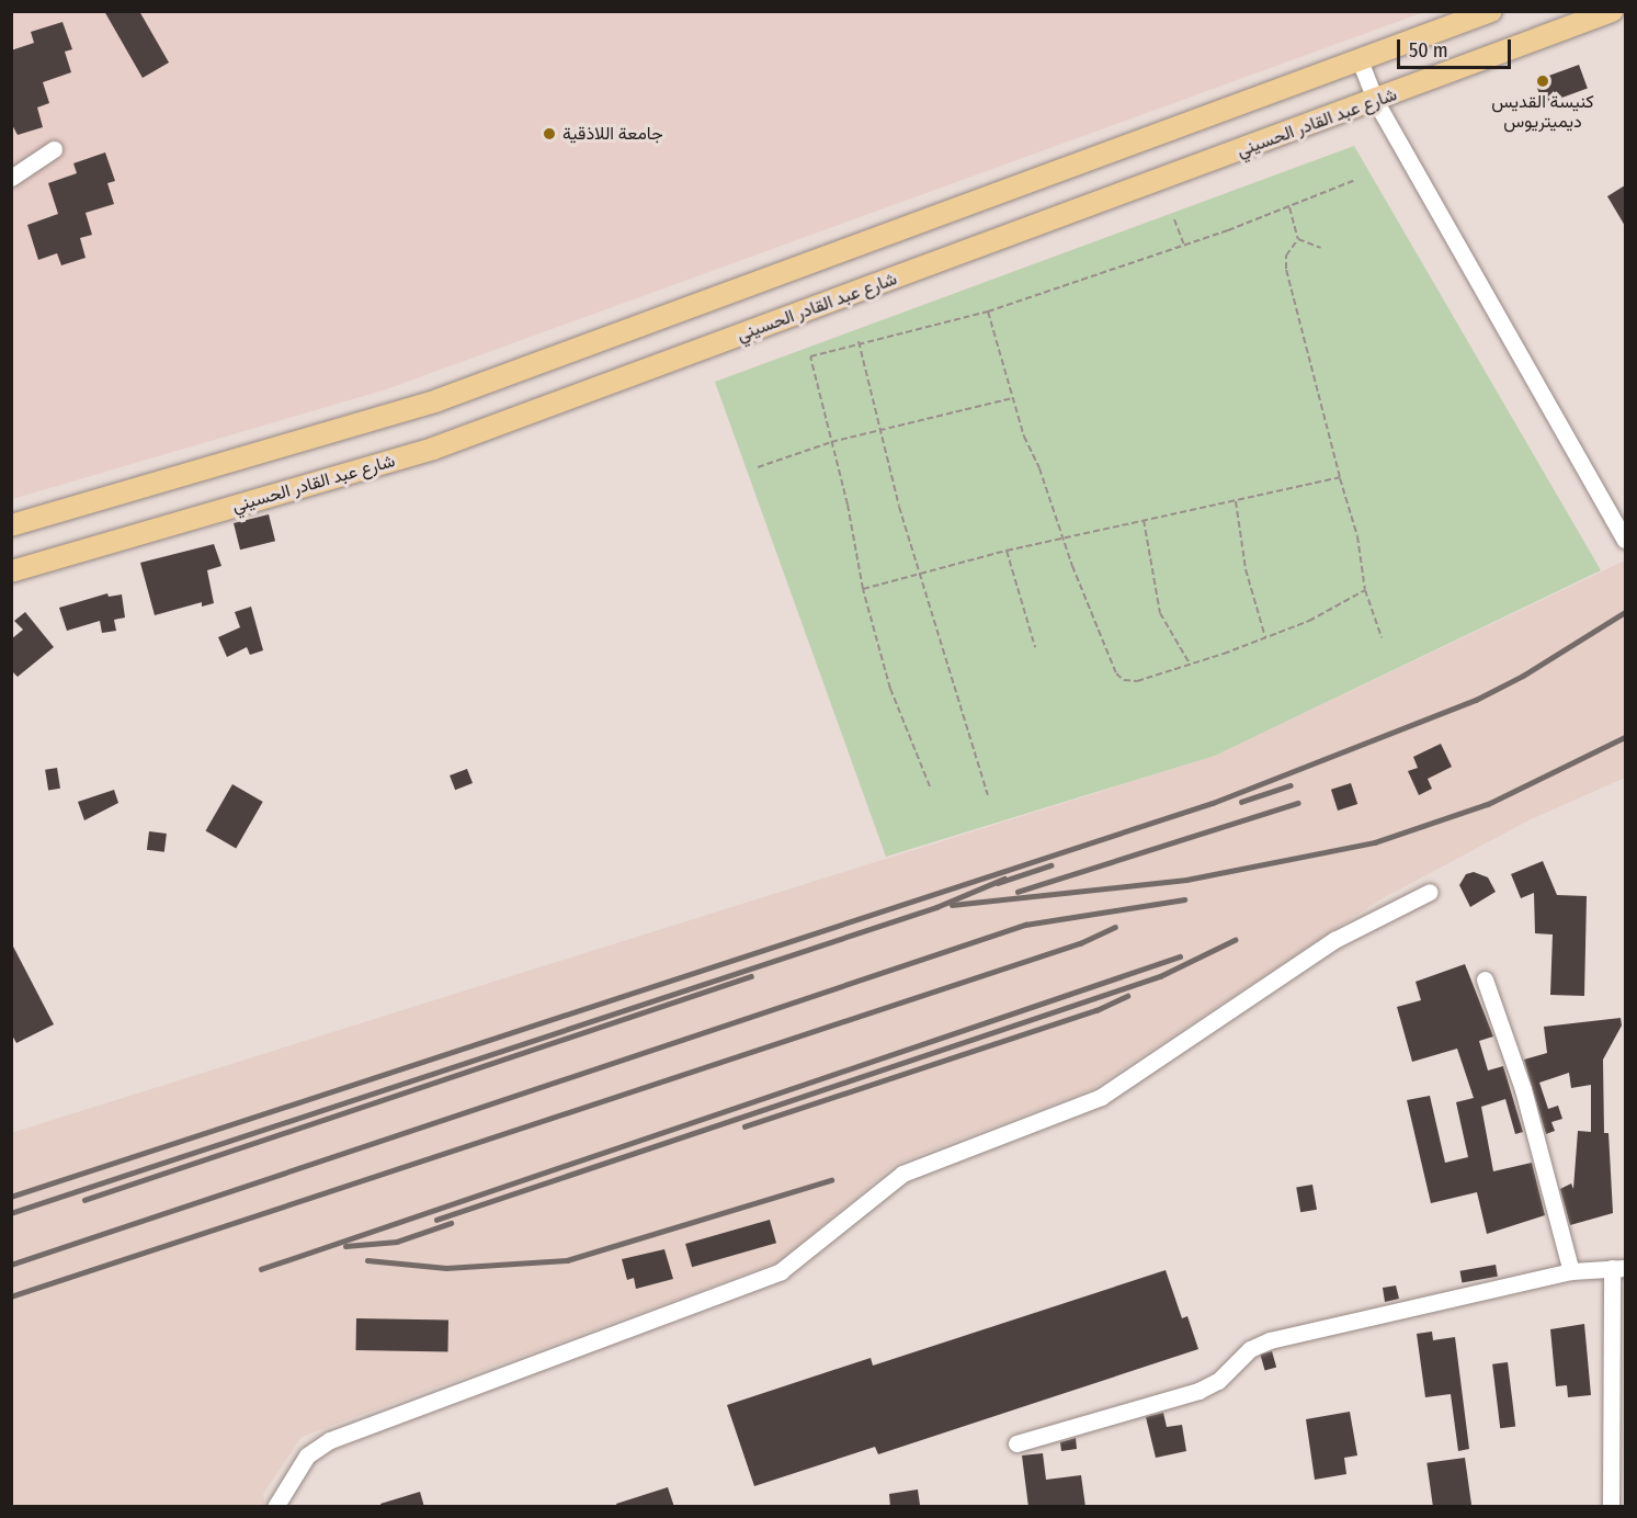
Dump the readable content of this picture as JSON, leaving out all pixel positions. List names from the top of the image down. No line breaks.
{"streets":{"main road":["شارع عبد القادر الحسيني"]},"places":["كنيسة القديس ديميتريوس","جامعة اللاذقية"],"scale_bar":"50 m"}
